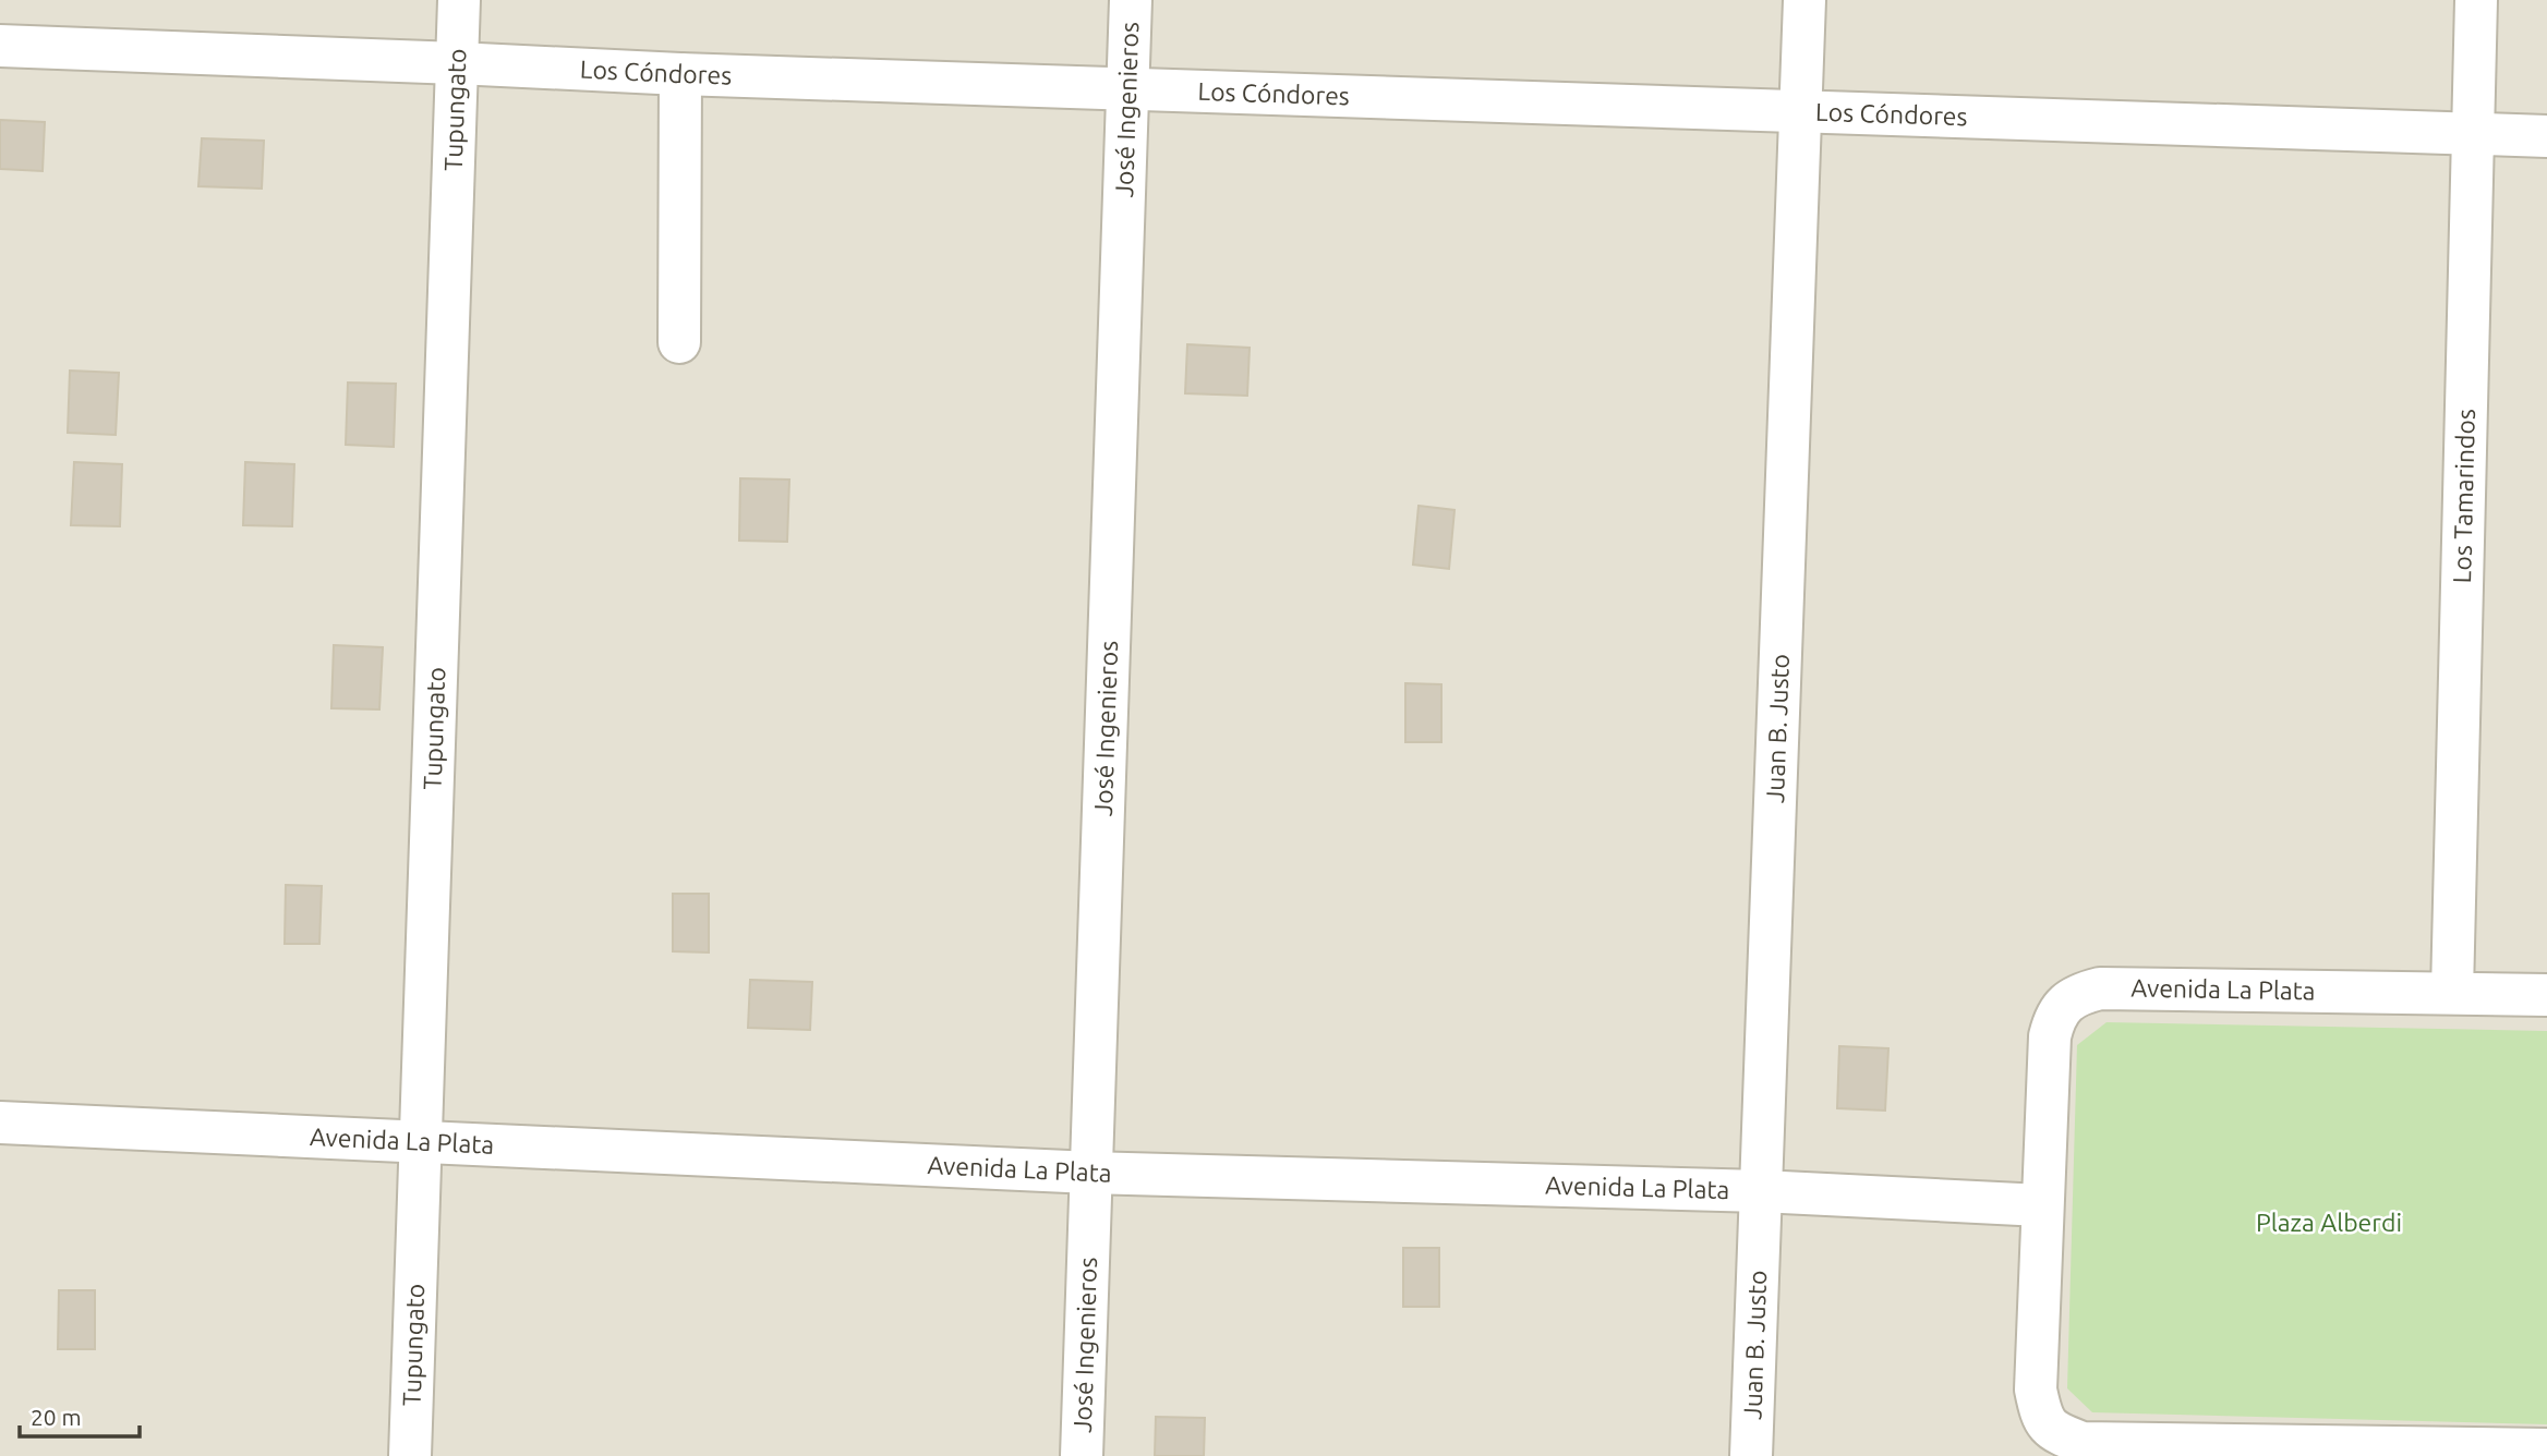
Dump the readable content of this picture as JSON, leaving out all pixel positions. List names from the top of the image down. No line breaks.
{"streets":{"street":["Los Cóndores","Tupungato","José Ingenieros","Los Tamarindos","Juan B. Justo","Avenida La Plata"]},"crossings":[["Los Cóndores","Tupungato"],["Los Cóndores","José Ingenieros"],["Los Cóndores","Los Tamarindos"],["Los Cóndores","Juan B. Justo"],["Tupungato","Avenida La Plata"],["José Ingenieros","Avenida La Plata"],["Los Tamarindos","Avenida La Plata"],["Juan B. Justo","Avenida La Plata"]],"parks":["Plaza Alberdi"],"scale_bar":"20 m"}
